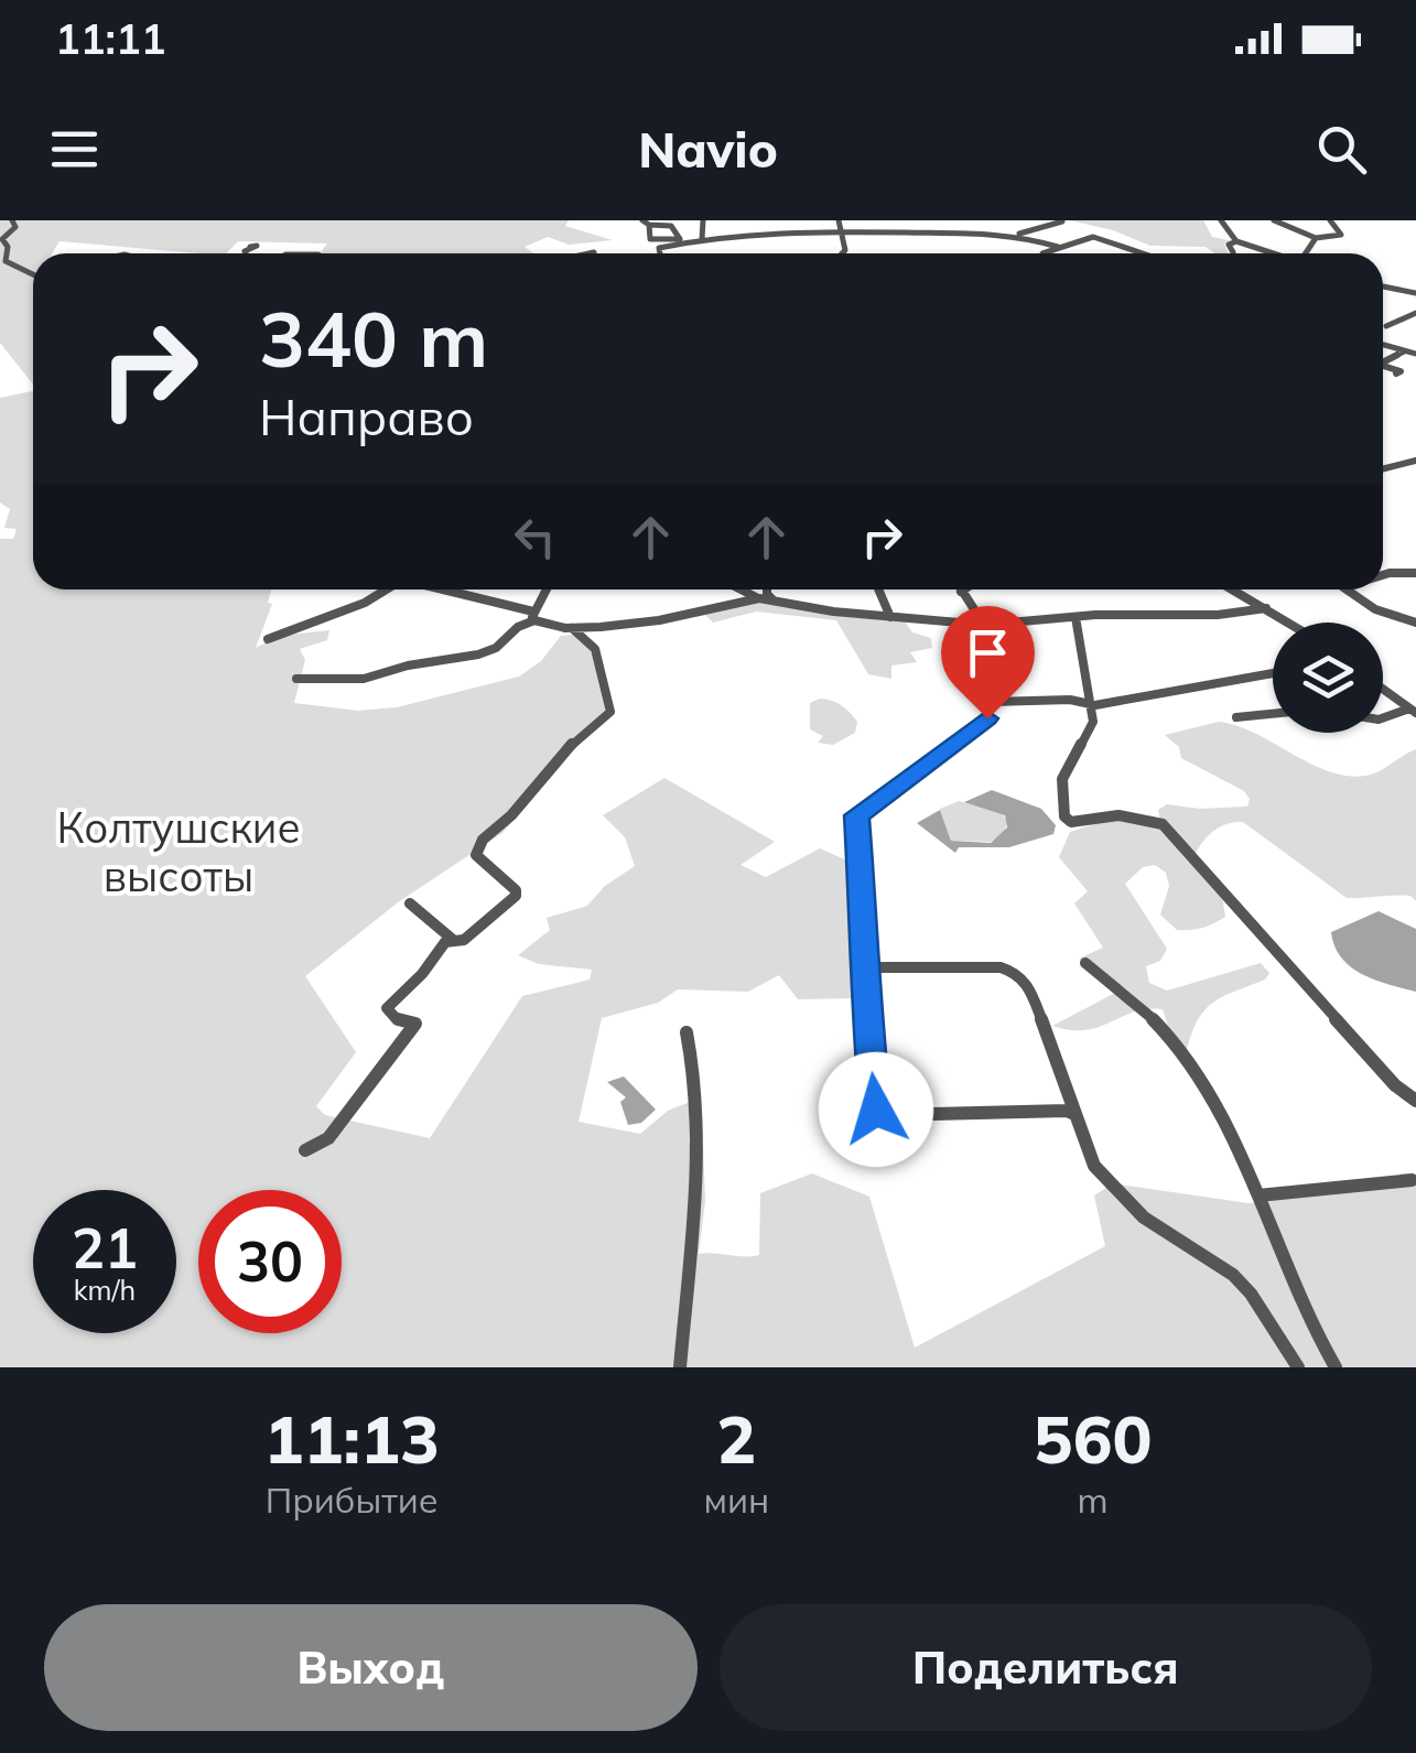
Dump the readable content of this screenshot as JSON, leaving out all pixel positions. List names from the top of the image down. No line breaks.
{"parks":["Колтушские высоты"],"page":{"status":"11:11","header":"Navio","turn":["340 m","Направо"],"speed":"21 km/h","limit":"30","eta":["11:13","Прибытие","2","мин","560","m"],"buttons":["Выход","Поделиться"]}}
